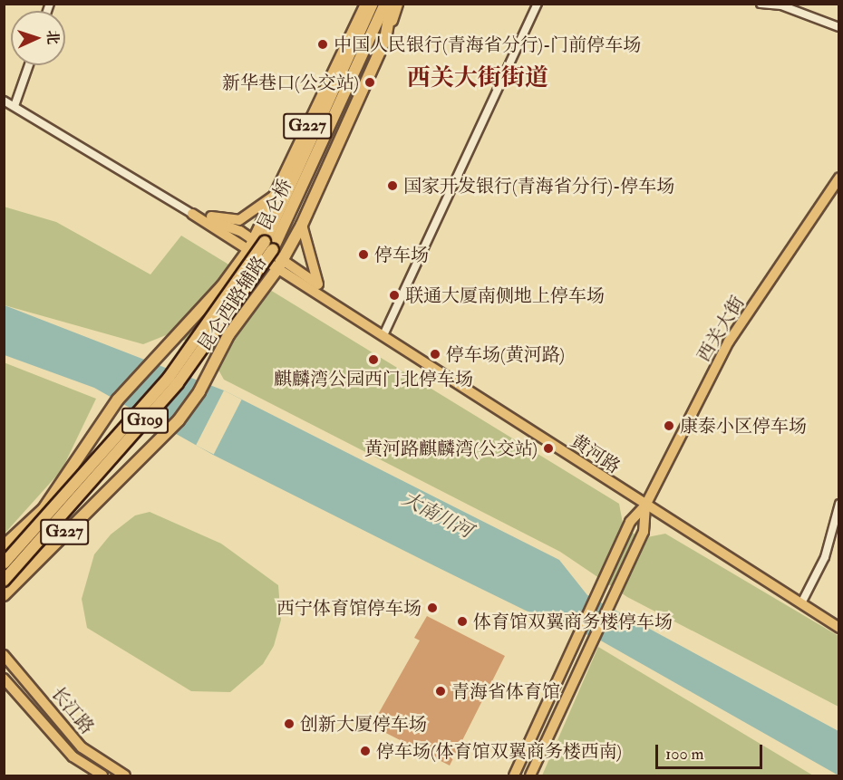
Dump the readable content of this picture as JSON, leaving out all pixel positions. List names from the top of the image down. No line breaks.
{"streets":{"highway":["G227","昆仑桥","昆仑西路辅路","G109"],"main road":["西关大街","黄河路","长江路"]},"crossings":[["昆仑桥","G109"],["西关大街","黄河路"]],"districts":["西关大街街道"],"water":["大南川河"],"places":["中国人民银行(青海省分行)-门前停车场","新华巷口(公交站)","国家开发银行(青海省分行)-停车场","停车场","联通大厦南侧地上停车场","停车场(黄河路)","麒麟湾公园西门北停车场","康泰小区停车场","黄河路麒麟湾(公交站)","西宁体育馆停车场","体育馆双翼商务楼停车场","青海省体育馆","创新大厦停车场","停车场(体育馆双翼商务楼西南)"],"scale_bar":"100 m","north":"right"}
